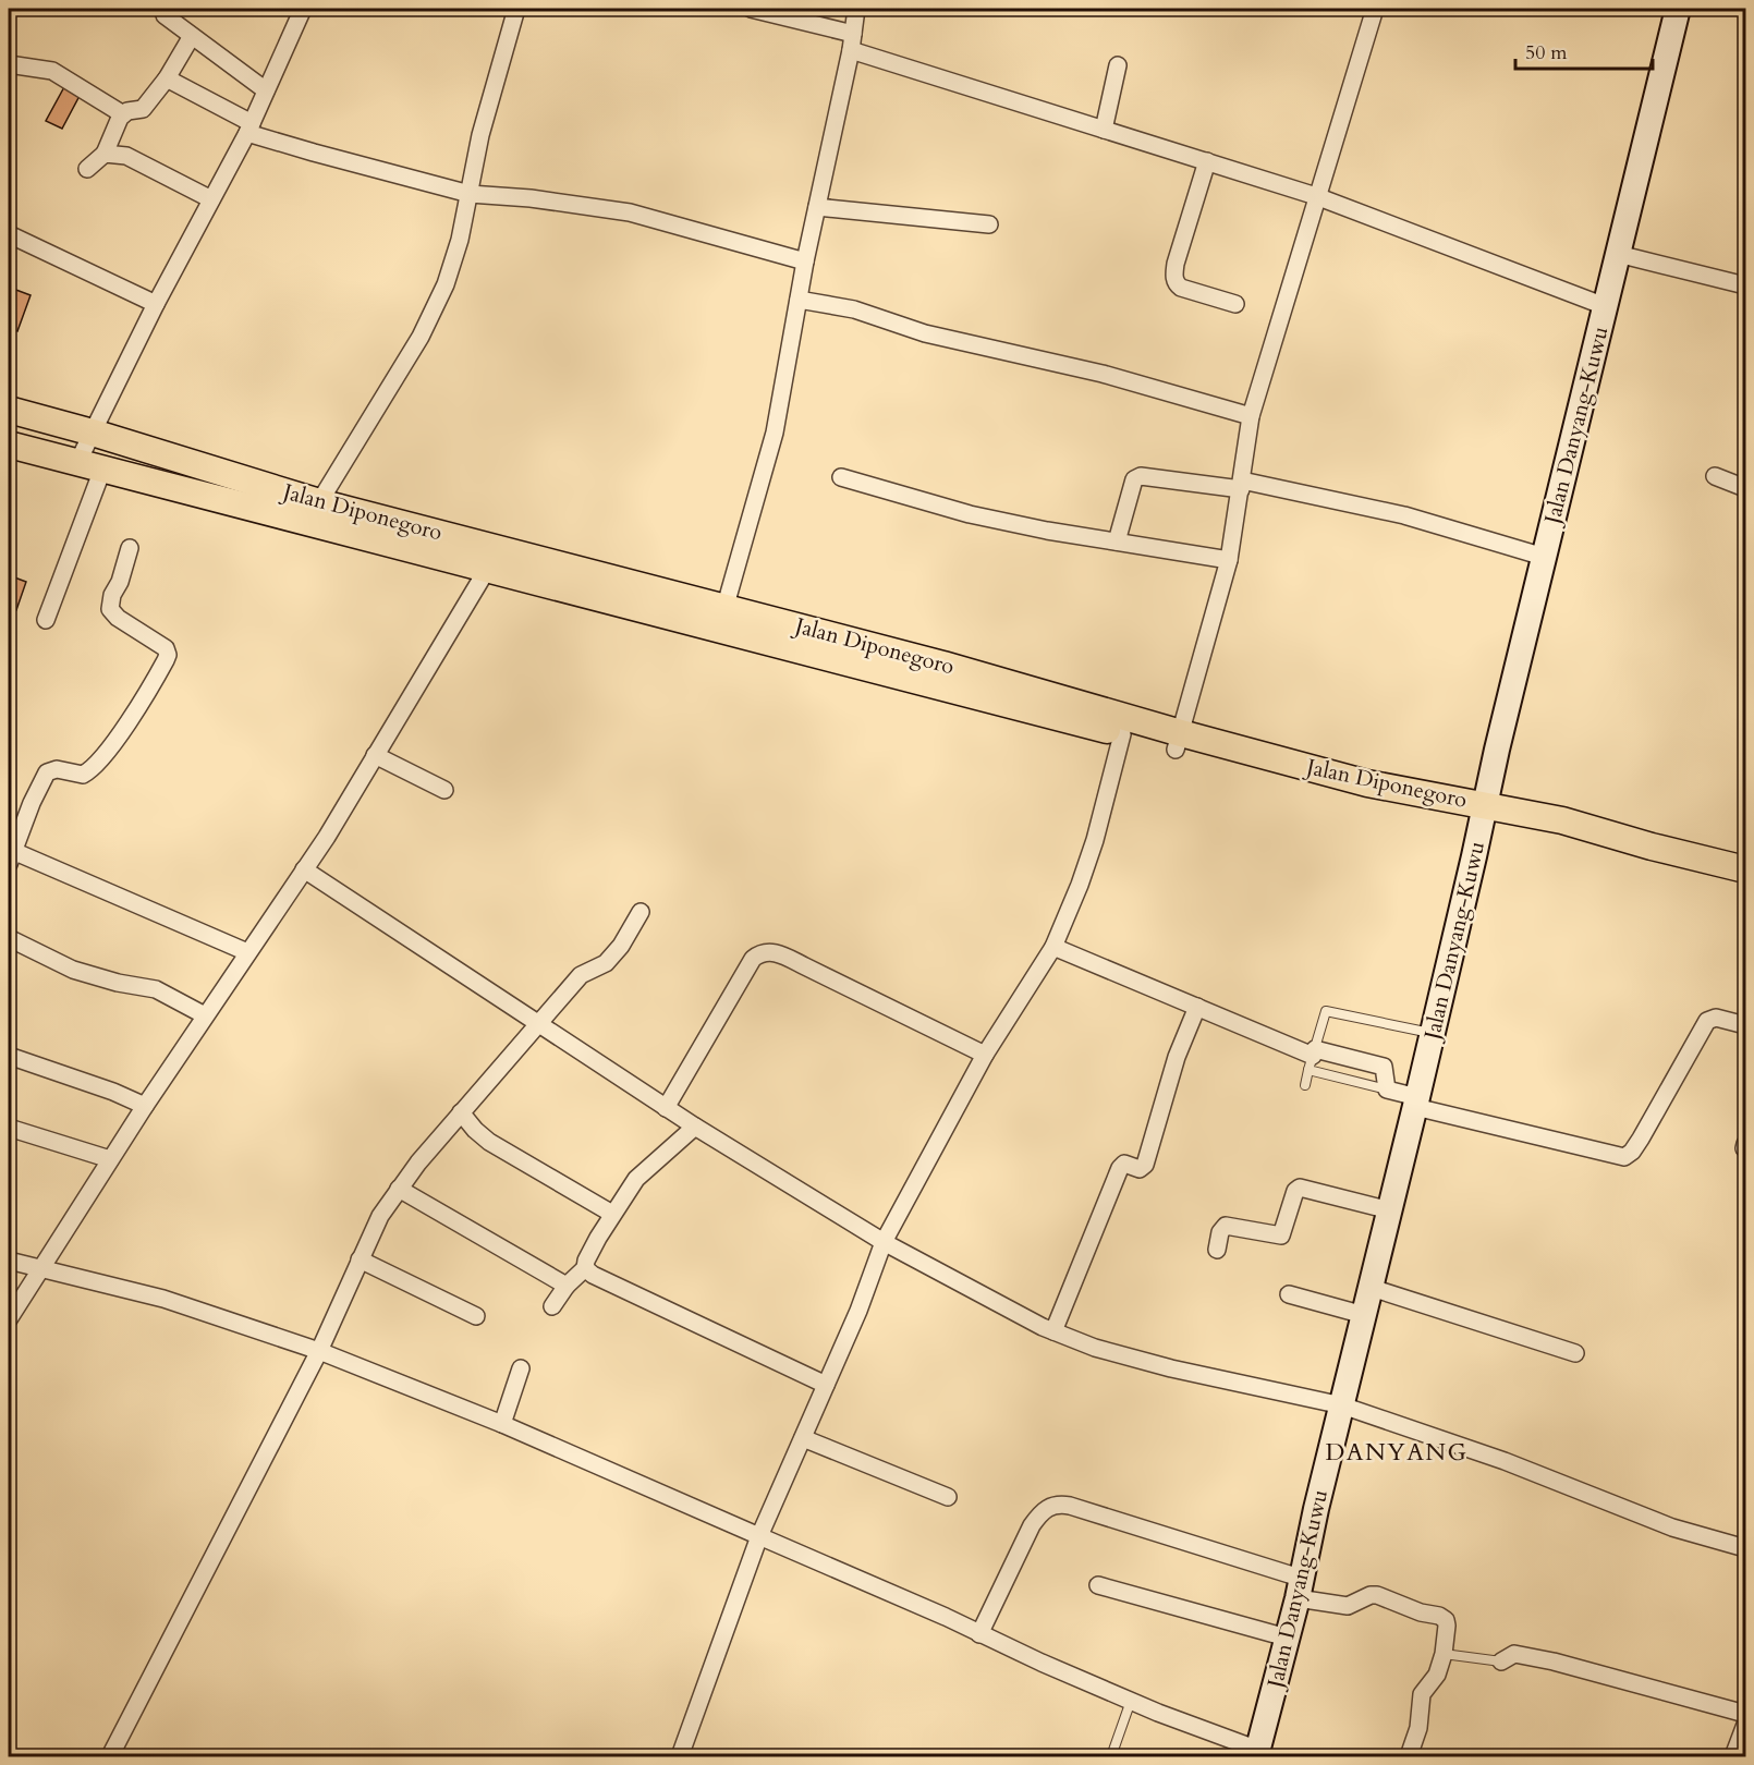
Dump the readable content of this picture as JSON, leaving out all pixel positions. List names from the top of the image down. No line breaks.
{"streets":{"main road":["Jalan Diponegoro"],"street":["Jalan Danyang-Kuwu"]},"crossings":[["Jalan Danyang-Kuwu","Jalan Diponegoro"]],"districts":["DANYANG"],"scale_bar":"50 m"}
